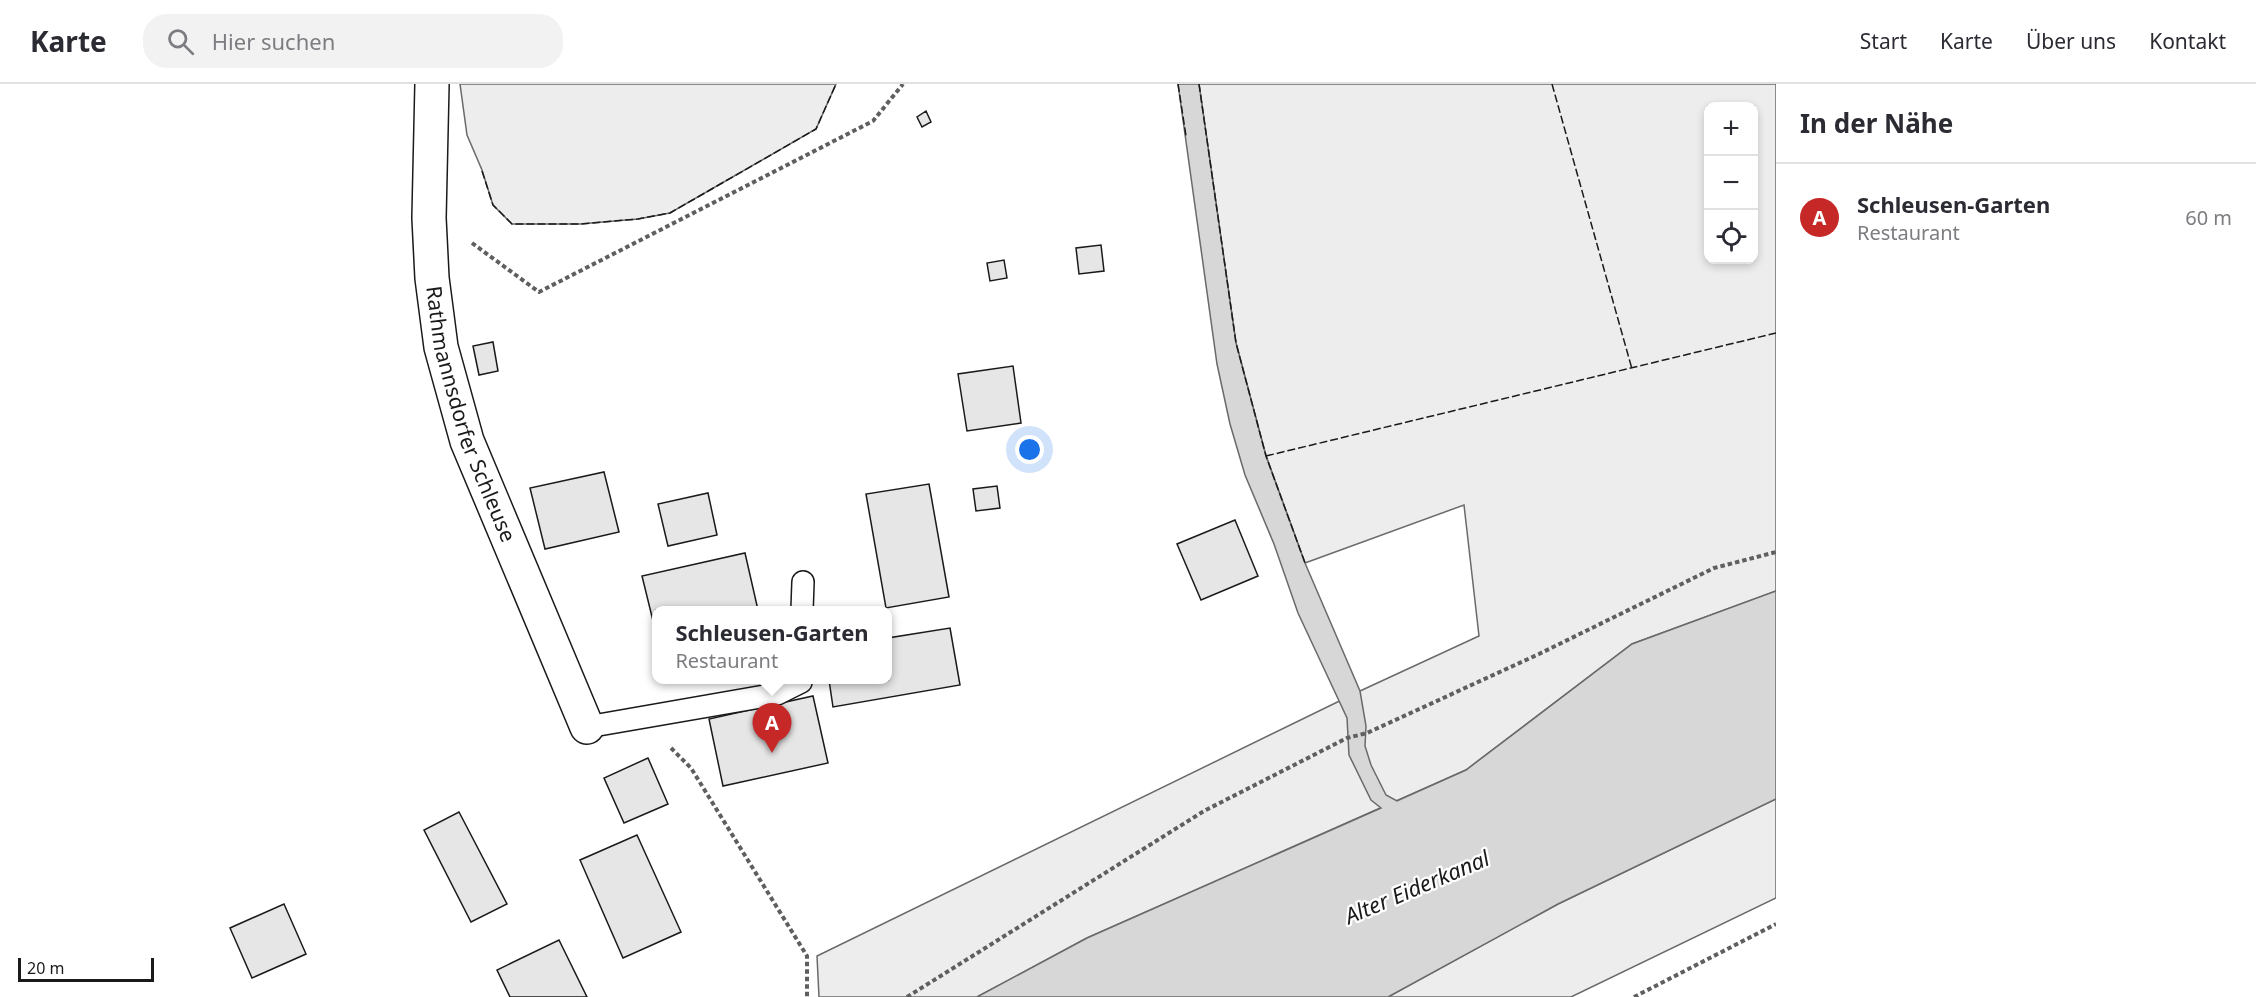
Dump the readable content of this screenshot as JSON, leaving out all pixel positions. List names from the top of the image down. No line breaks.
{"streets":{"street":["Rathmannsdorfer Schleuse"]},"water":["Alter Eiderkanal"],"scale_bar":"20 m","page":{"header":"Karte","search":"Hier suchen","nav":["Start","Karte","Über uns","Kontakt"],"heading":"In der Nähe","map_buttons":["+","−"],"list":[{"mark":"A","name":"Schleusen-Garten","note":"Restaurant","value":"60 m"}],"popup":["Schleusen-Garten","Restaurant"],"pins":"A","scale":"20 m"}}
